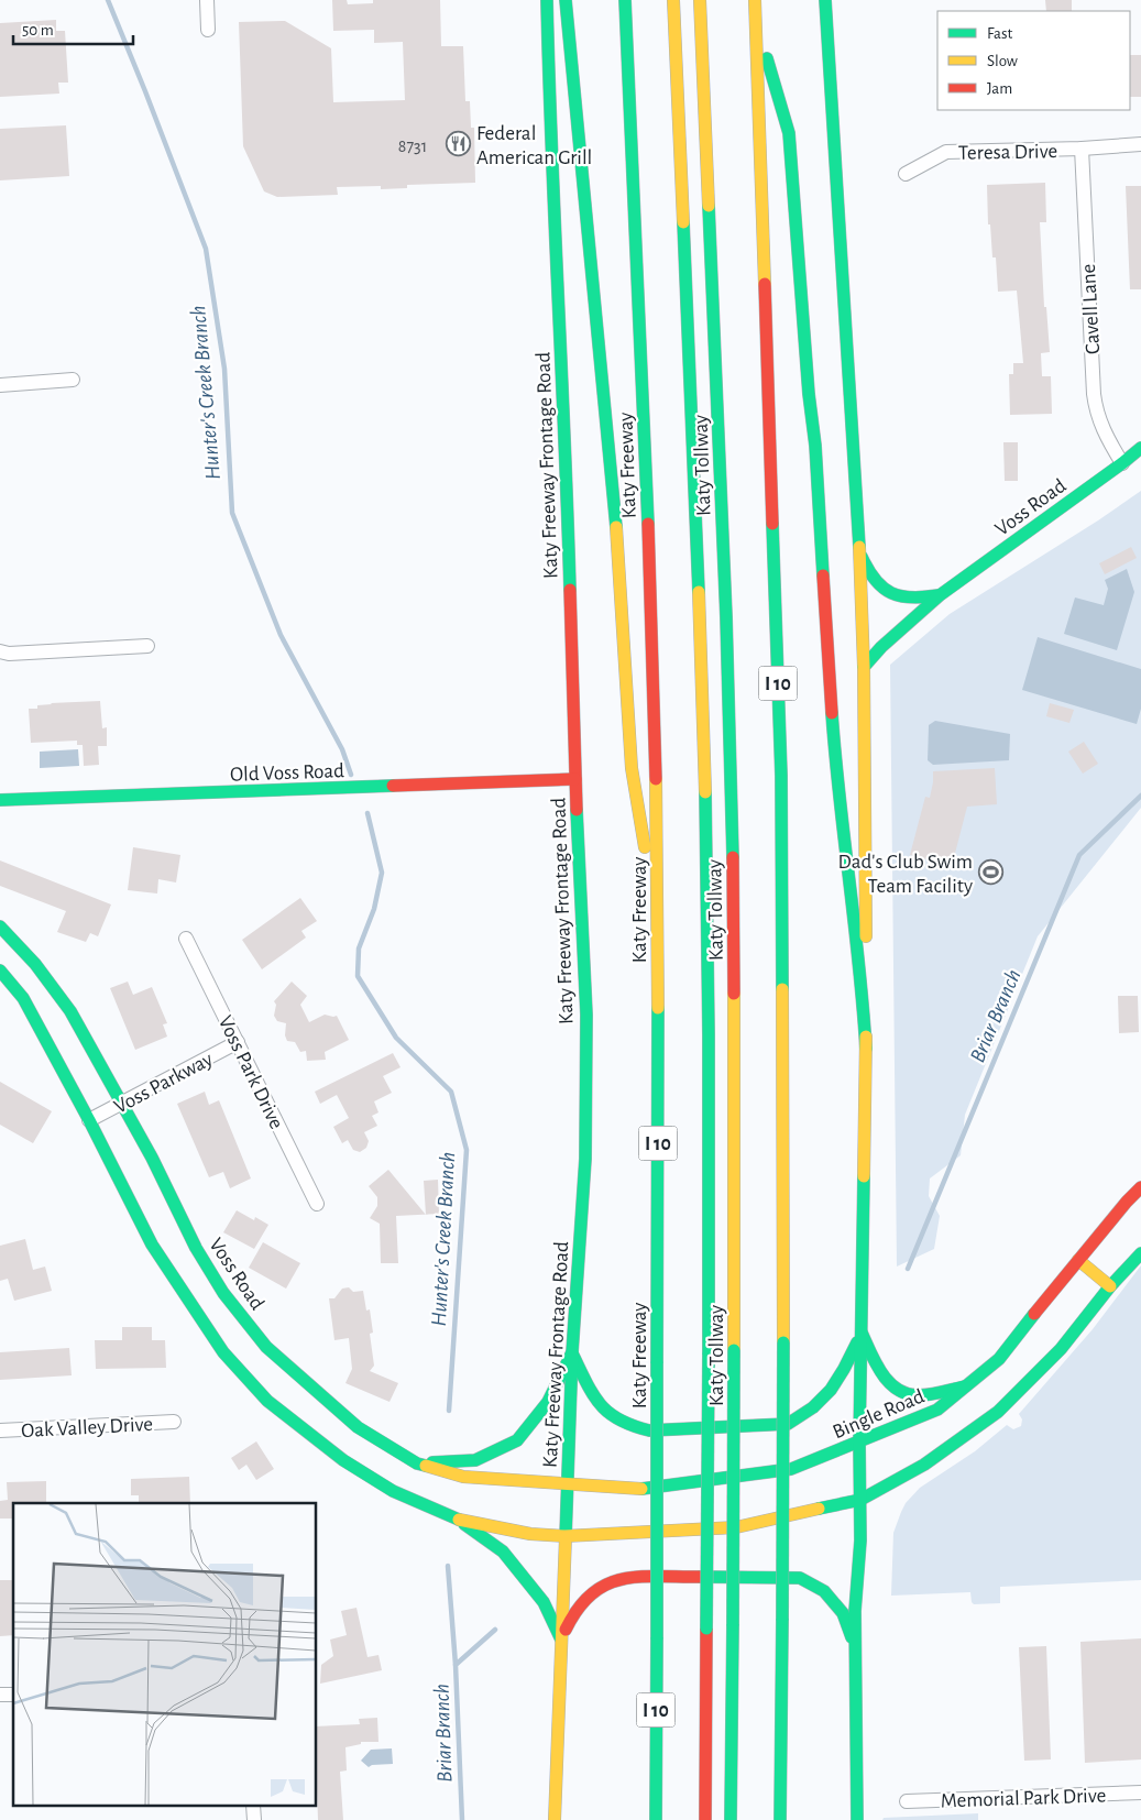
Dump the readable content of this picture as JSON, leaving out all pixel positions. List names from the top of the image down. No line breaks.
{"streets":{"main road":["Katy Freeway Frontage Road","Katy Freeway","Katy Tollway","Voss Road","I 10","Old Voss Road","Bingle Road"],"street":["Teresa Drive","Cavell Lane","Voss Park Drive","Voss Parkway","Oak Valley Drive","Memorial Park Drive"]},"crossings":[["Teresa Drive","Cavell Lane"],["Cavell Lane","Voss Road"],["Katy Freeway Frontage Road","Voss Road"],["Katy Freeway Frontage Road","Old Voss Road"],["Katy Freeway Frontage Road","Bingle Road"],["Voss Road","Voss Parkway"],["Voss Road","Bingle Road"],["Voss Park Drive","Voss Parkway"]],"water":["Hunter's Creek Branch","Briar Branch"],"places":{"restaurant":["Federal American Grill"],"sports":["Dad's Club Swim Team Facility"]},"house_numbers":["8731"],"legend":["Fast","Slow","Jam"],"scale_bar":"50 m"}
